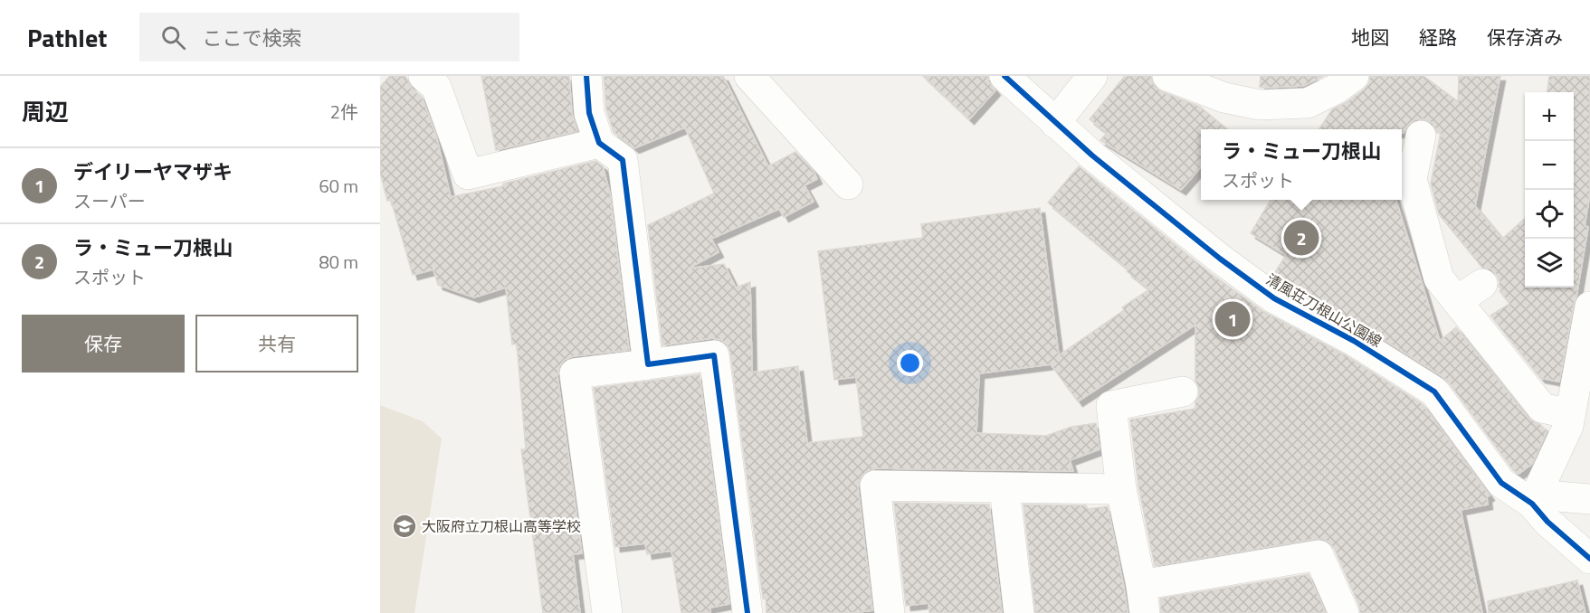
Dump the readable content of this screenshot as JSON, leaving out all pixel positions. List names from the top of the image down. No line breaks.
{"streets":{"street":["清風荘刀根山公園線"]},"places":{"school or university":["大阪府立刀根山高等学校"]},"page":{"header":"Pathlet","search":"ここで検索","nav":["地図","経路","保存済み"],"heading":["周辺","2件"],"map_buttons":["+","−"],"popup":["ラ・ミュー刀根山","スポット"],"list":[{"mark":"1","name":"デイリーヤマザキ","note":"スーパー","value":"60 m"},{"mark":"2","name":"ラ・ミュー刀根山","note":"スポット","value":"80 m"}],"pins":["2","1"],"buttons":["保存","共有"]}}
